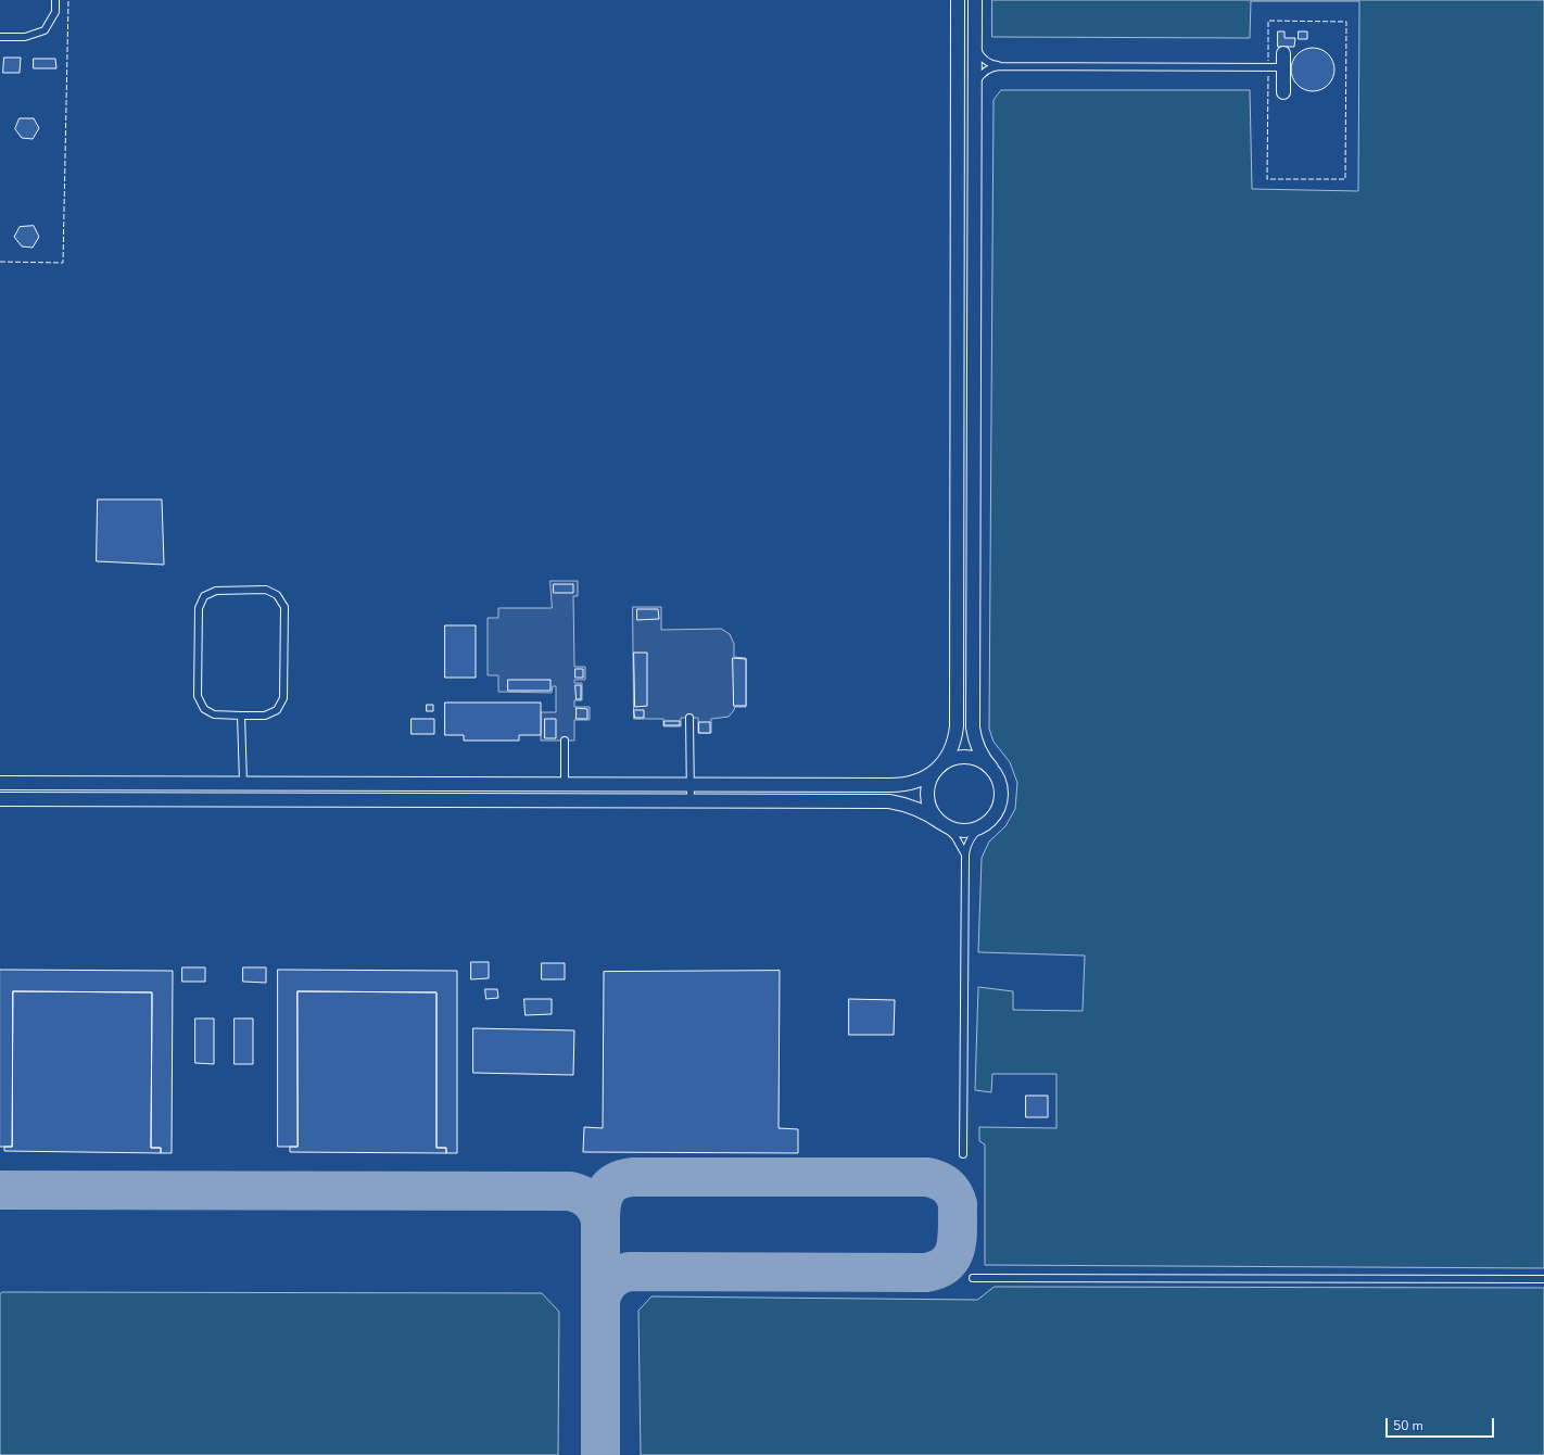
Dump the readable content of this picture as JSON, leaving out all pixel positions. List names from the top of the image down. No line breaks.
{"scale_bar":"50 m"}
